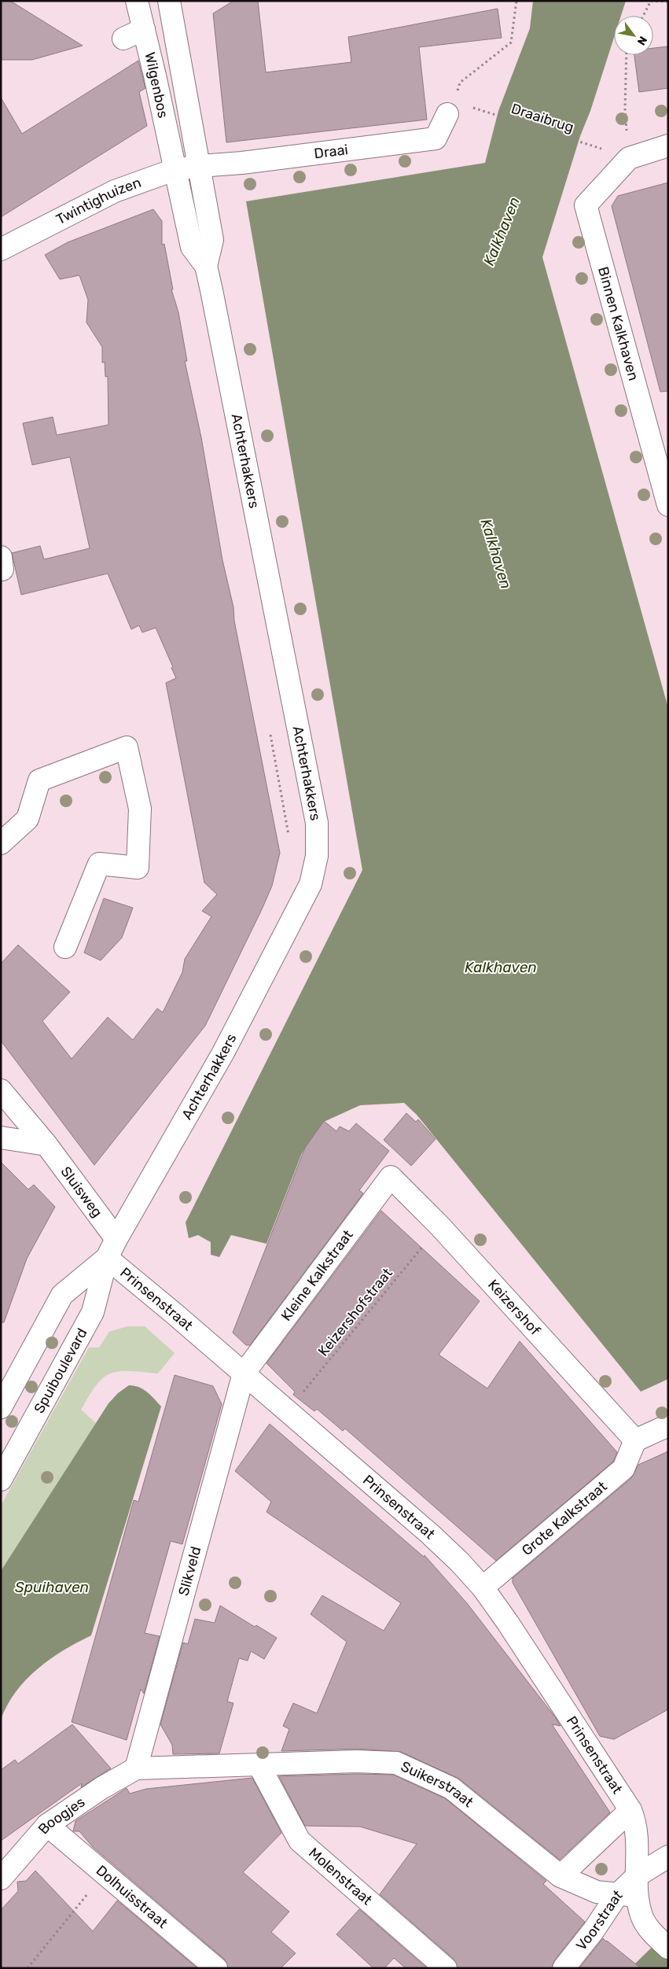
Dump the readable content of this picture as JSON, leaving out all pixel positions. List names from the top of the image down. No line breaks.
{"streets":{"street":["Wilgenbos","Draai","Twintighuizen","Binnen Kalkhaven","Achterhakkers","Sluisweg","Kleine Kalkstraat","Prinsenstraat","Keizershof","Spuiboulevard","Grote Kalkstraat","Slikveld","Suikerstraat","Boogjes","Molenstraat","Dolhuisstraat","Voorstraat"],"path":["Draaibrug","Keizershofstraat"]},"crossings":[["Wilgenbos","Draai"],["Wilgenbos","Twintighuizen"],["Wilgenbos","Achterhakkers"],["Draai","Twintighuizen"],["Draai","Achterhakkers"],["Twintighuizen","Achterhakkers"],["Achterhakkers","Sluisweg"],["Achterhakkers","Prinsenstraat"],["Achterhakkers","Spuiboulevard"],["Sluisweg","Prinsenstraat"],["Sluisweg","Spuiboulevard"],["Kleine Kalkstraat","Prinsenstraat"],["Kleine Kalkstraat","Keizershof"],["Kleine Kalkstraat","Slikveld"],["Prinsenstraat","Keizershofstraat"],["Prinsenstraat","Spuiboulevard"],["Prinsenstraat","Grote Kalkstraat"],["Prinsenstraat","Slikveld"],["Prinsenstraat","Suikerstraat"],["Prinsenstraat","Voorstraat"],["Keizershof","Keizershofstraat"],["Keizershof","Grote Kalkstraat"],["Slikveld","Suikerstraat"],["Slikveld","Boogjes"],["Suikerstraat","Boogjes"],["Suikerstraat","Molenstraat"],["Suikerstraat","Voorstraat"],["Boogjes","Dolhuisstraat"]],"water":["Kalkhaven","Spuihaven"],"north":"bottom right"}
